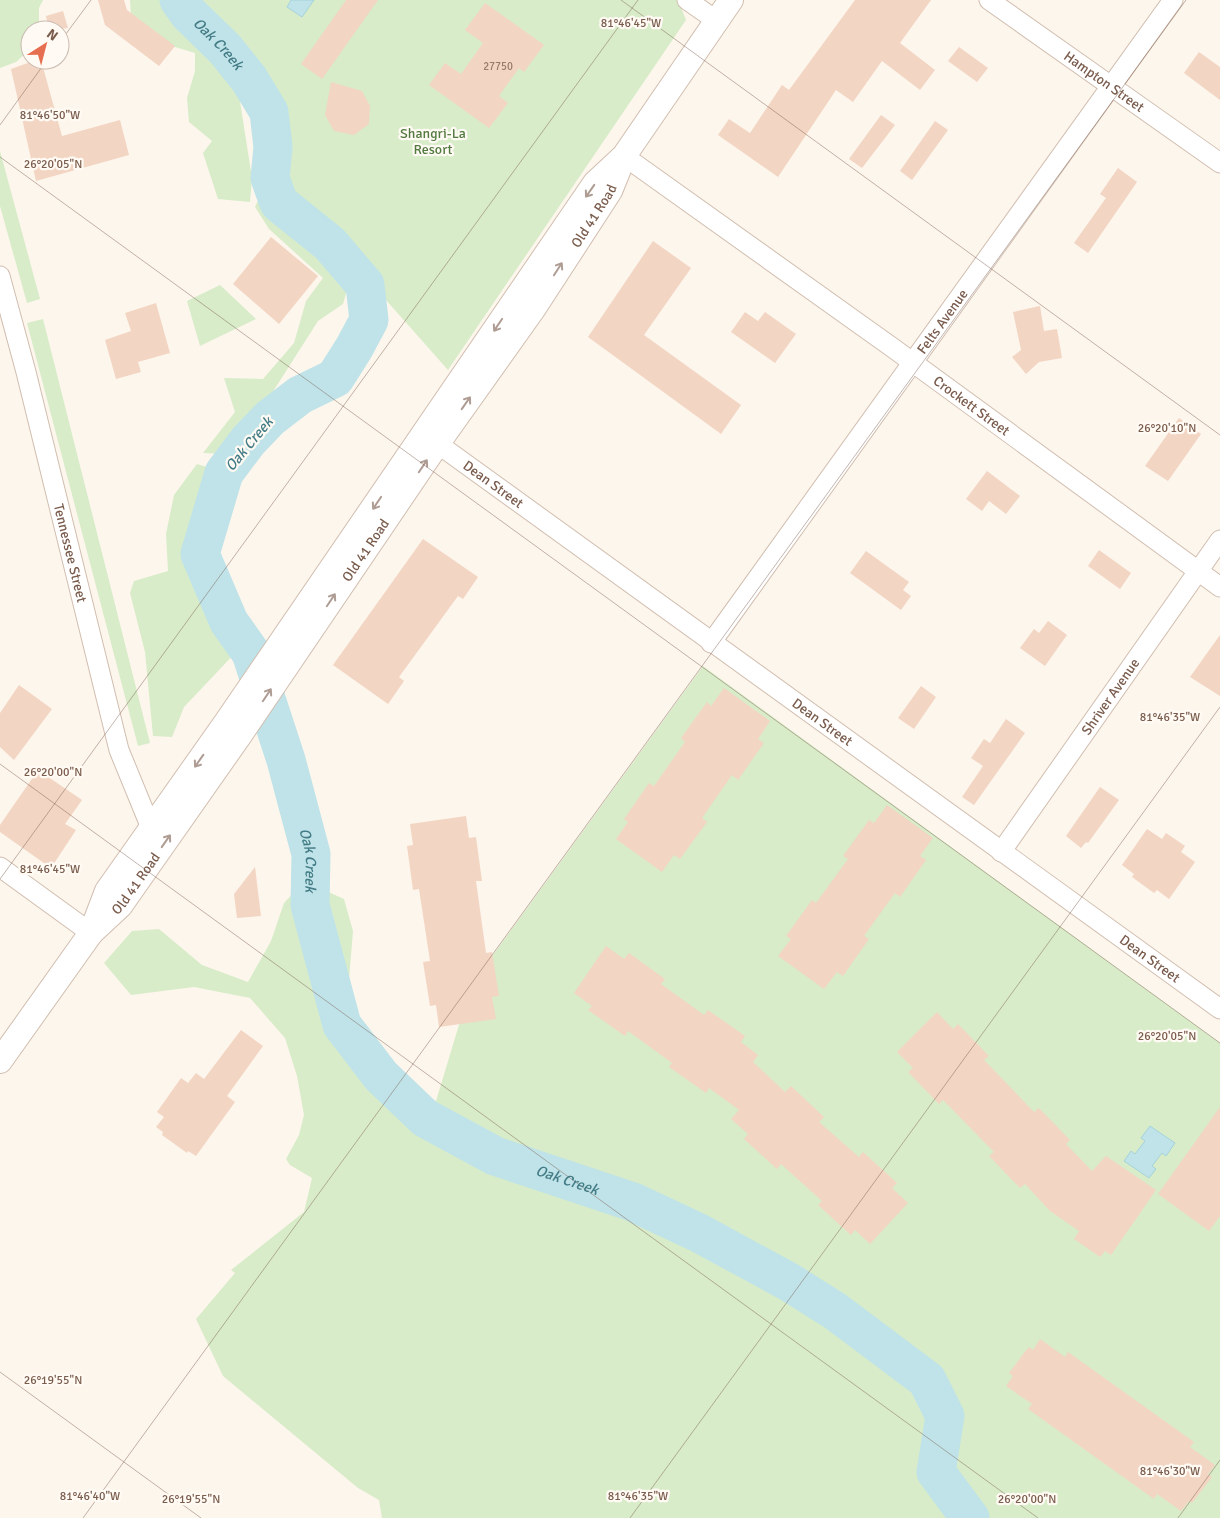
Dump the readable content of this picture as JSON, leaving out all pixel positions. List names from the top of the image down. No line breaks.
{"streets":{"street":["Hampton Street","Old 41 Road","Felts Avenue","Crockett Street","Dean Street","Tennessee Street","Shriver Avenue"]},"crossings":[["Hampton Street","Felts Avenue"],["Old 41 Road","Crockett Street"],["Old 41 Road","Dean Street"],["Old 41 Road","Tennessee Street"],["Felts Avenue","Crockett Street"],["Felts Avenue","Dean Street"],["Crockett Street","Shriver Avenue"],["Dean Street","Shriver Avenue"]],"water":["Oak Creek"],"parks":["Shangri-La Resort"],"house_numbers":["27750"],"north":"top right","coordinates":["81°46'45\"W","81°46'50\"W","26°20'05\"N","26°20'10\"N","81°46'35\"W","26°20'00\"N","26°19'55\"N","81°46'30\"W","81°46'40\"W"]}
